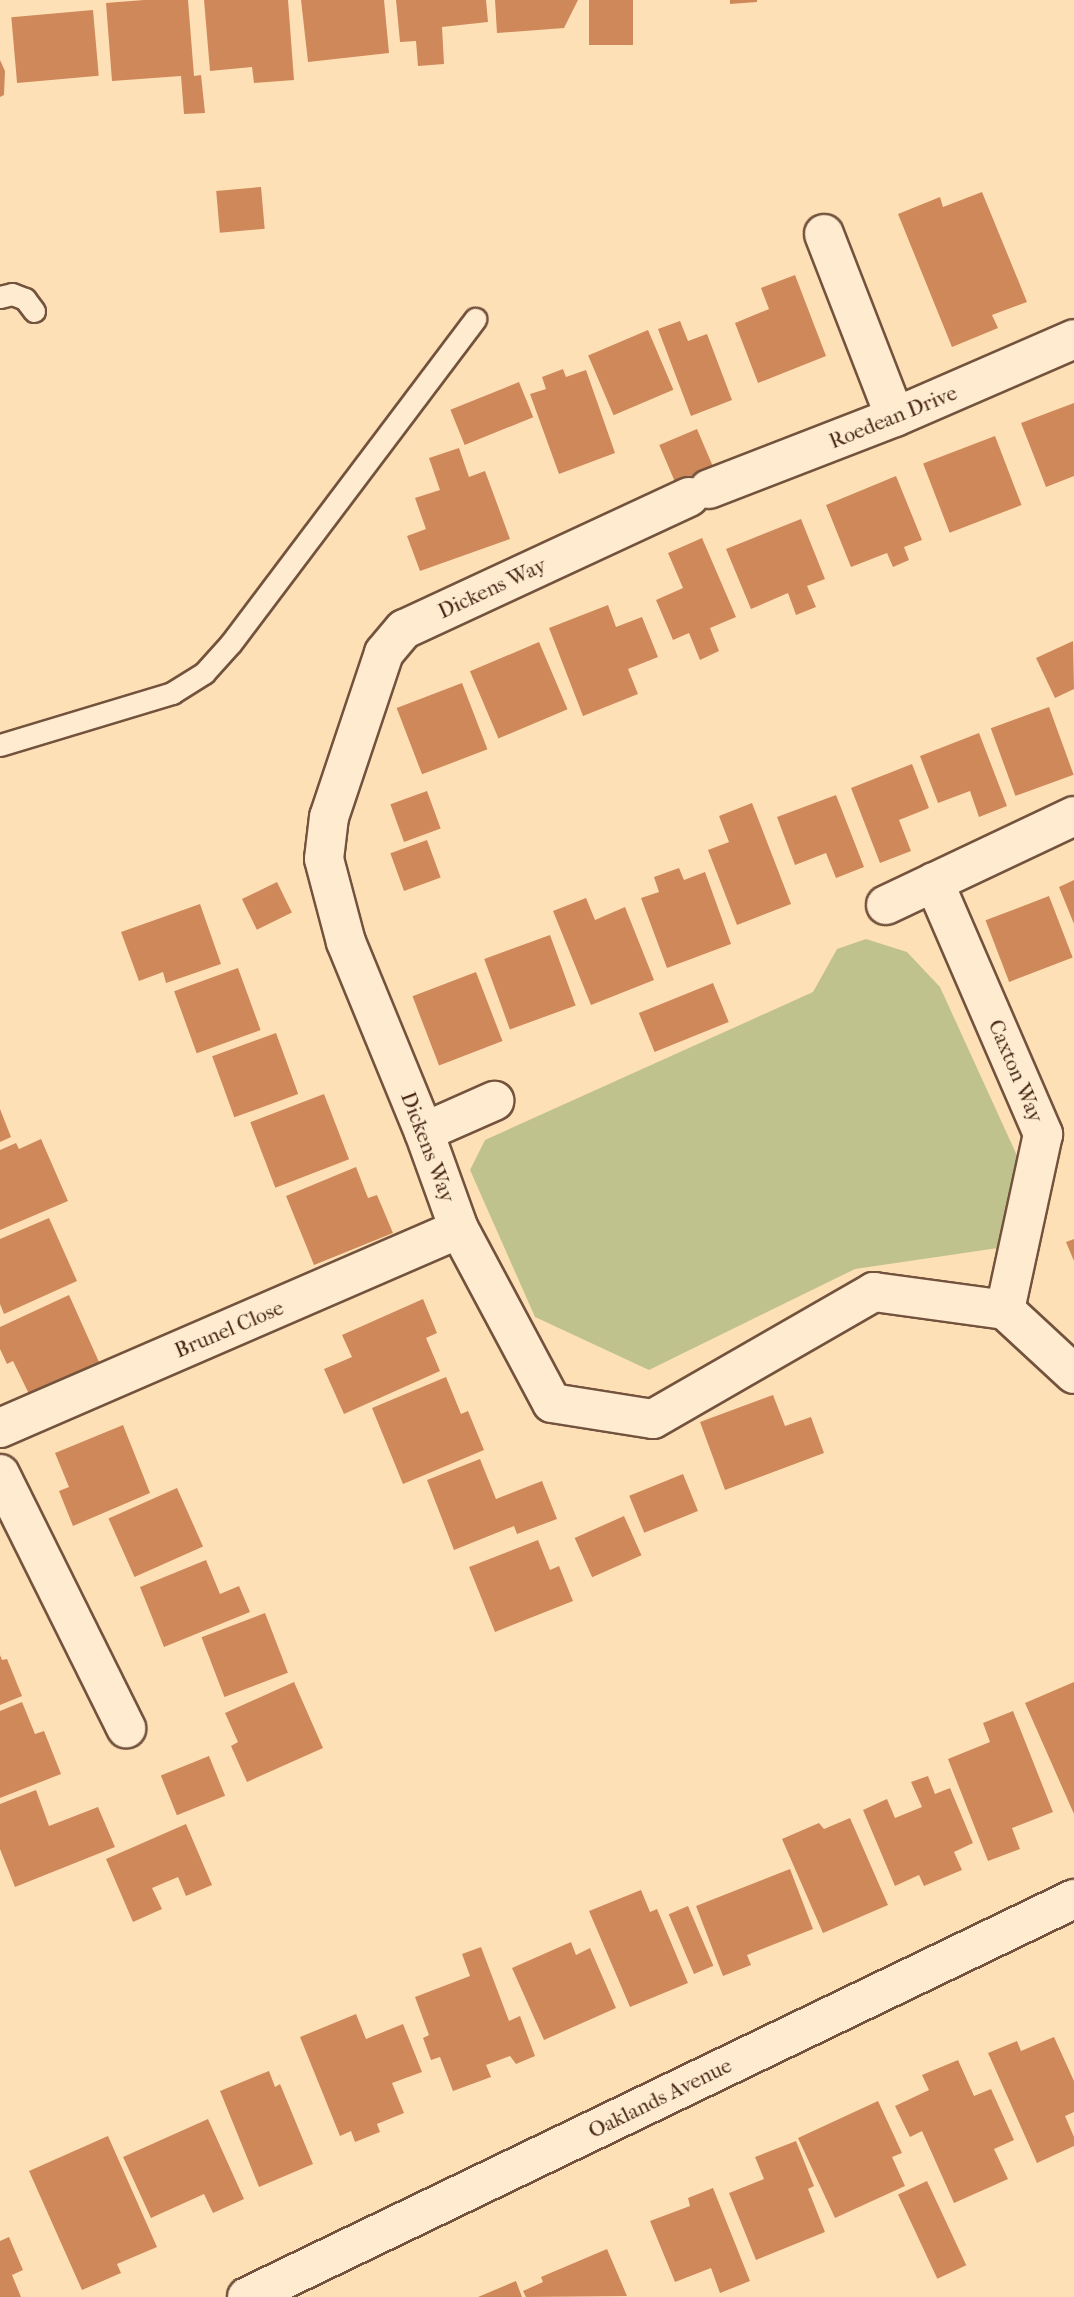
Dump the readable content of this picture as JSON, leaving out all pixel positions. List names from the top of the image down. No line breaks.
{"streets":{"street":["Roedean Drive","Dickens Way","Caxton Way","Brunel Close","Oaklands Avenue"]},"crossings":[["Roedean Drive","Dickens Way"],["Dickens Way","Caxton Way"],["Dickens Way","Brunel Close"]]}
